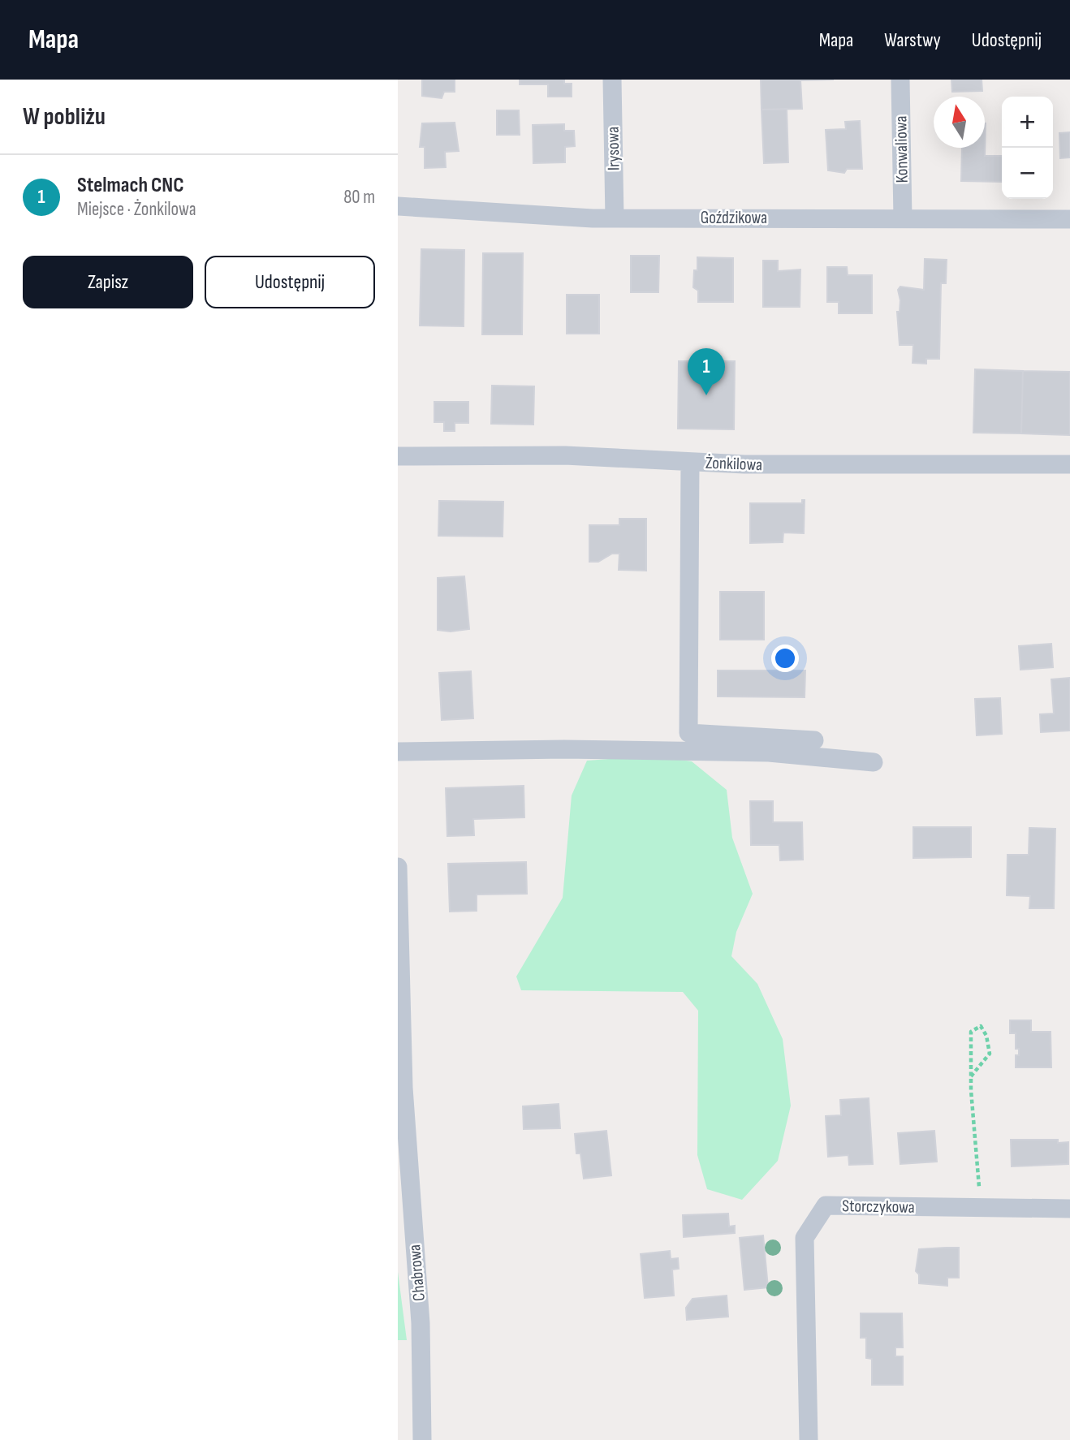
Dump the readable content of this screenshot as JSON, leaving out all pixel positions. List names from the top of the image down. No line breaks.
{"streets":{"street":["Irysowa","Konwaliowa","Goździkowa","Żonkilowa","Storczykowa","Chabrowa"]},"crossings":[["Irysowa","Goździkowa"],["Konwaliowa","Goździkowa"]],"north":"top","page":{"header":"Mapa","nav":["Mapa","Warstwy","Udostępnij"],"heading":"W pobliżu","map_buttons":["+","−"],"list":[{"mark":"1","name":"Stelmach CNC","note":"Miejsce · Żonkilowa","value":"80 m"}],"buttons":["Zapisz","Udostępnij"],"pins":"1"}}
